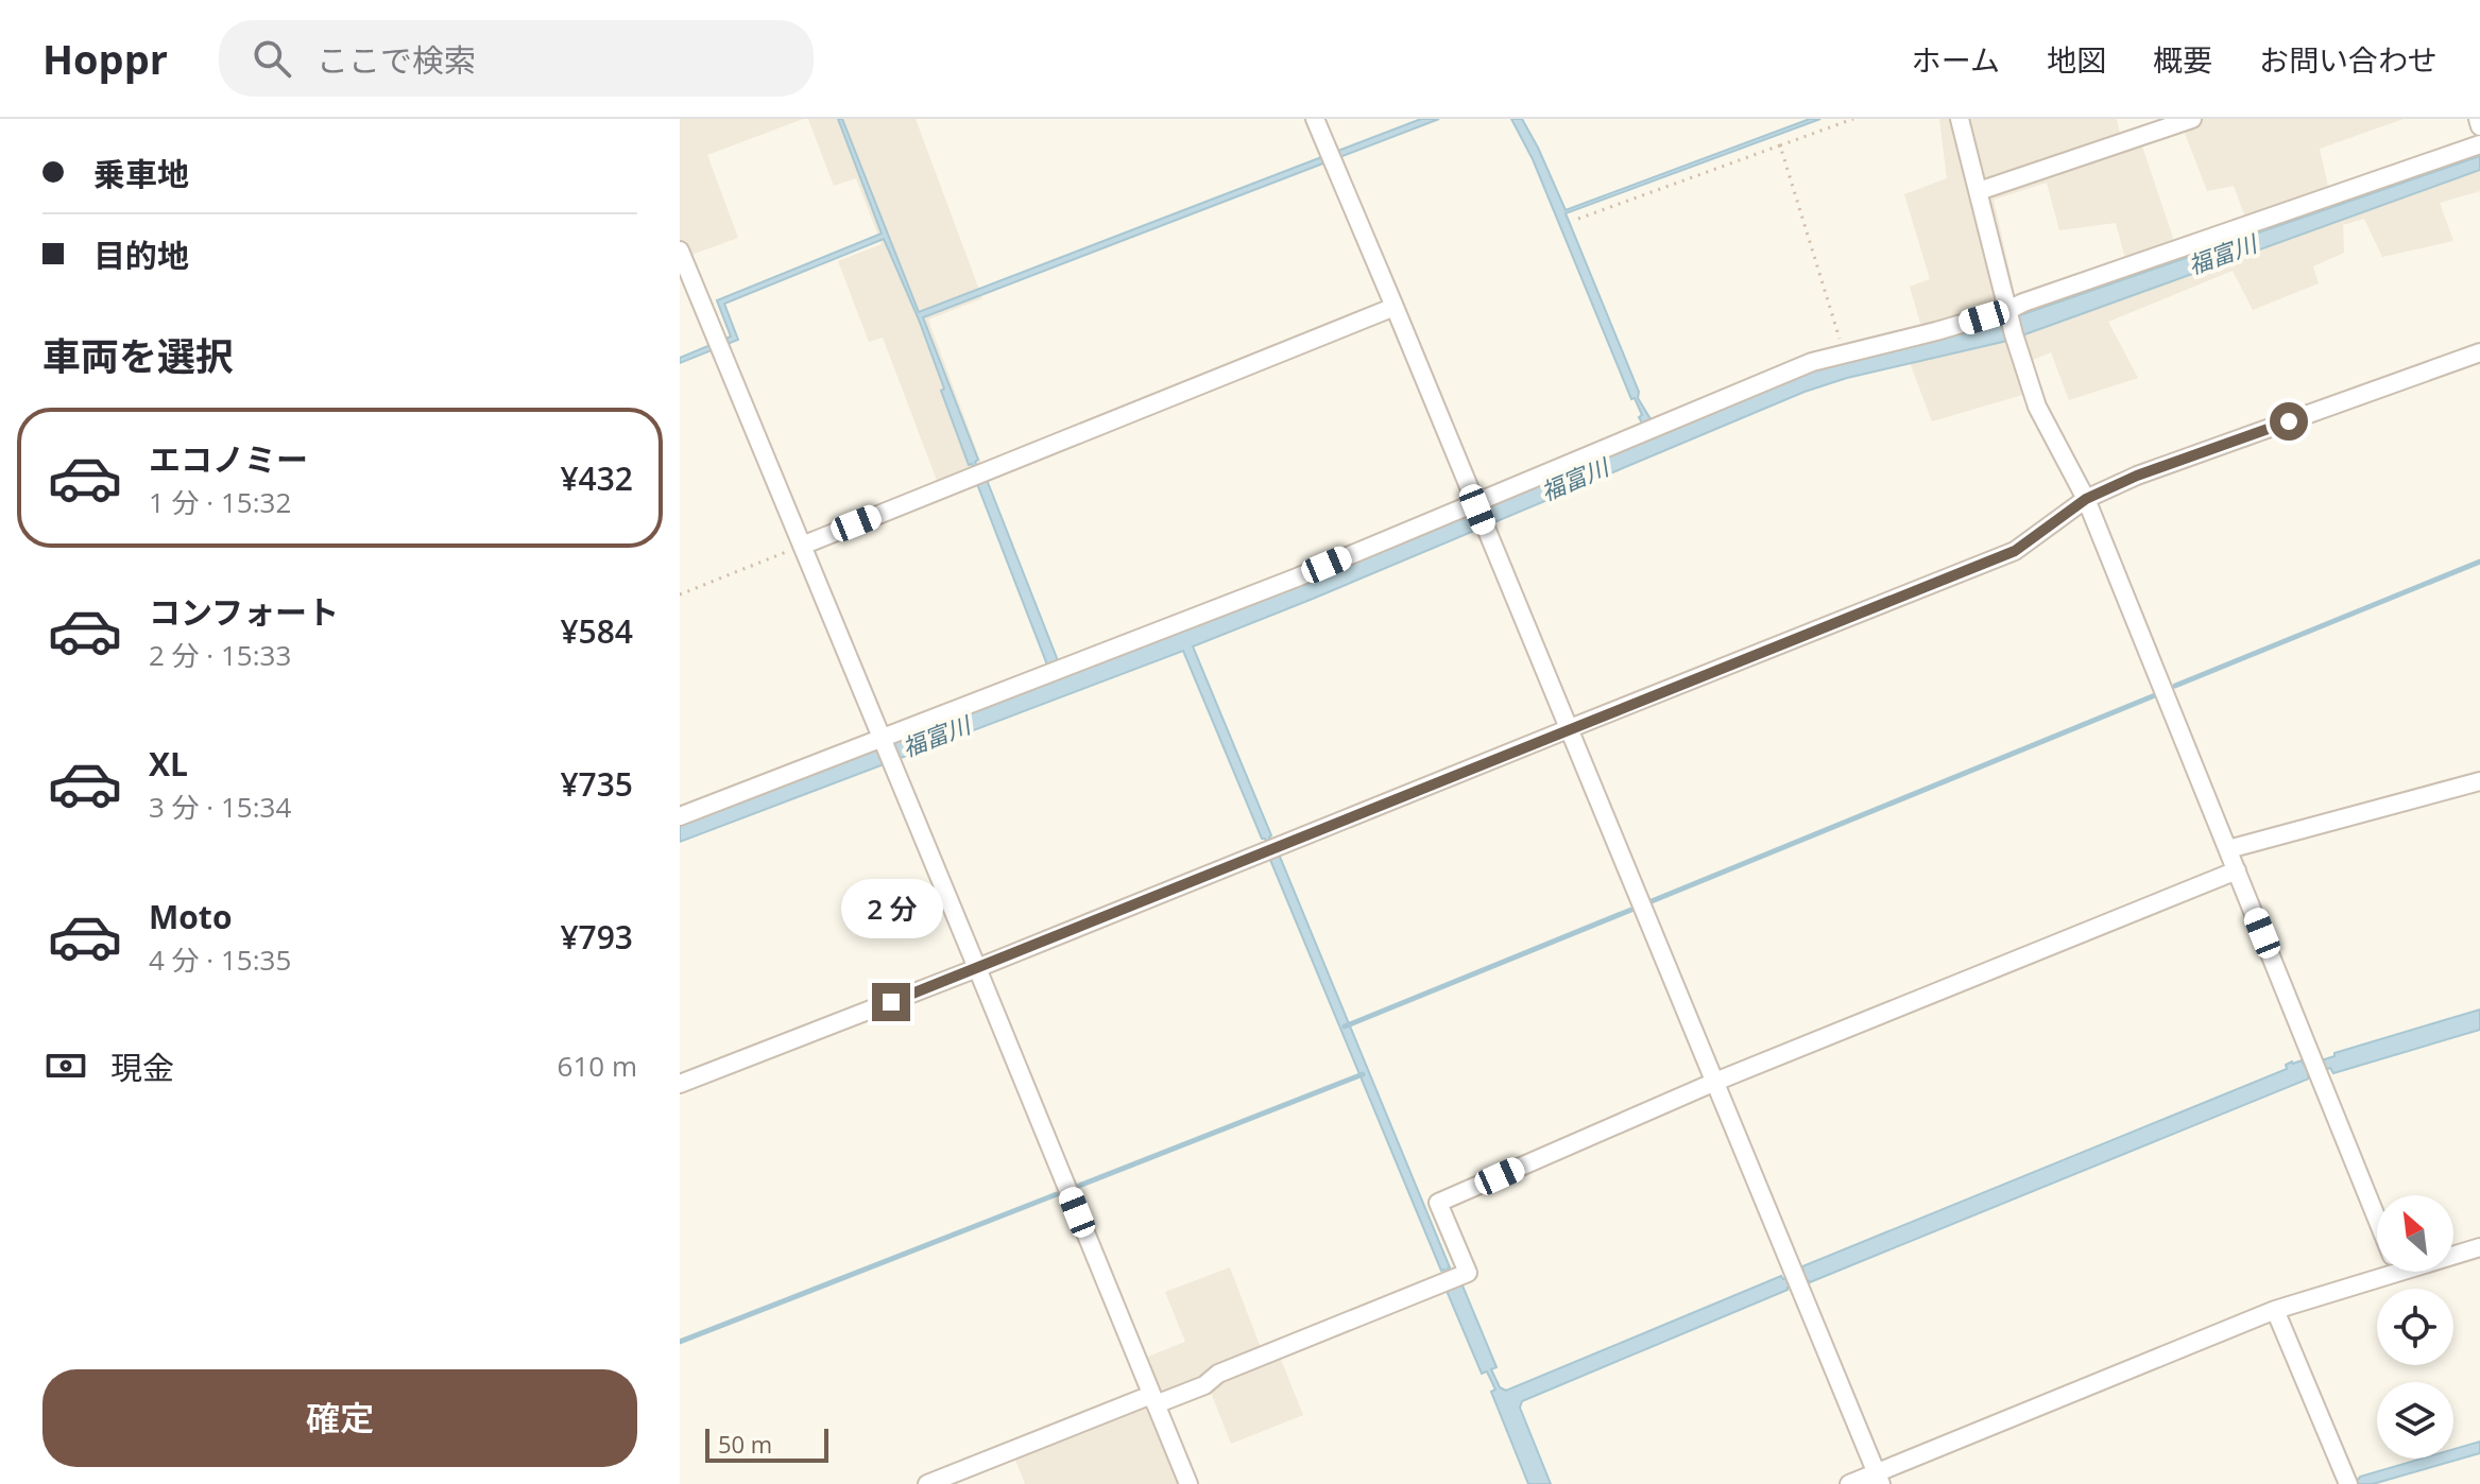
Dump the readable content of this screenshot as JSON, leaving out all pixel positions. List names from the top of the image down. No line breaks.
{"water":["福富川"],"scale_bar":"50 m","north":"top left","page":{"header":"Hoppr","search":"ここで検索","nav":["ホーム","地図","概要","お問い合わせ"],"banner":["乗車地","目的地"],"heading":"車両を選択","list":[{"name":"エコノミー","note":"1 分 · 15:32","value":"¥432"},{"name":"コンフォート","note":"2 分 · 15:33","value":"¥584"},{"name":"XL","note":"3 分 · 15:34","value":"¥735"},{"name":"Moto","note":"4 分 · 15:35","value":"¥793"}],"bubble":"2 分","pay":["現金","610 m"],"buttons":"確定","scale":"50 m"}}
